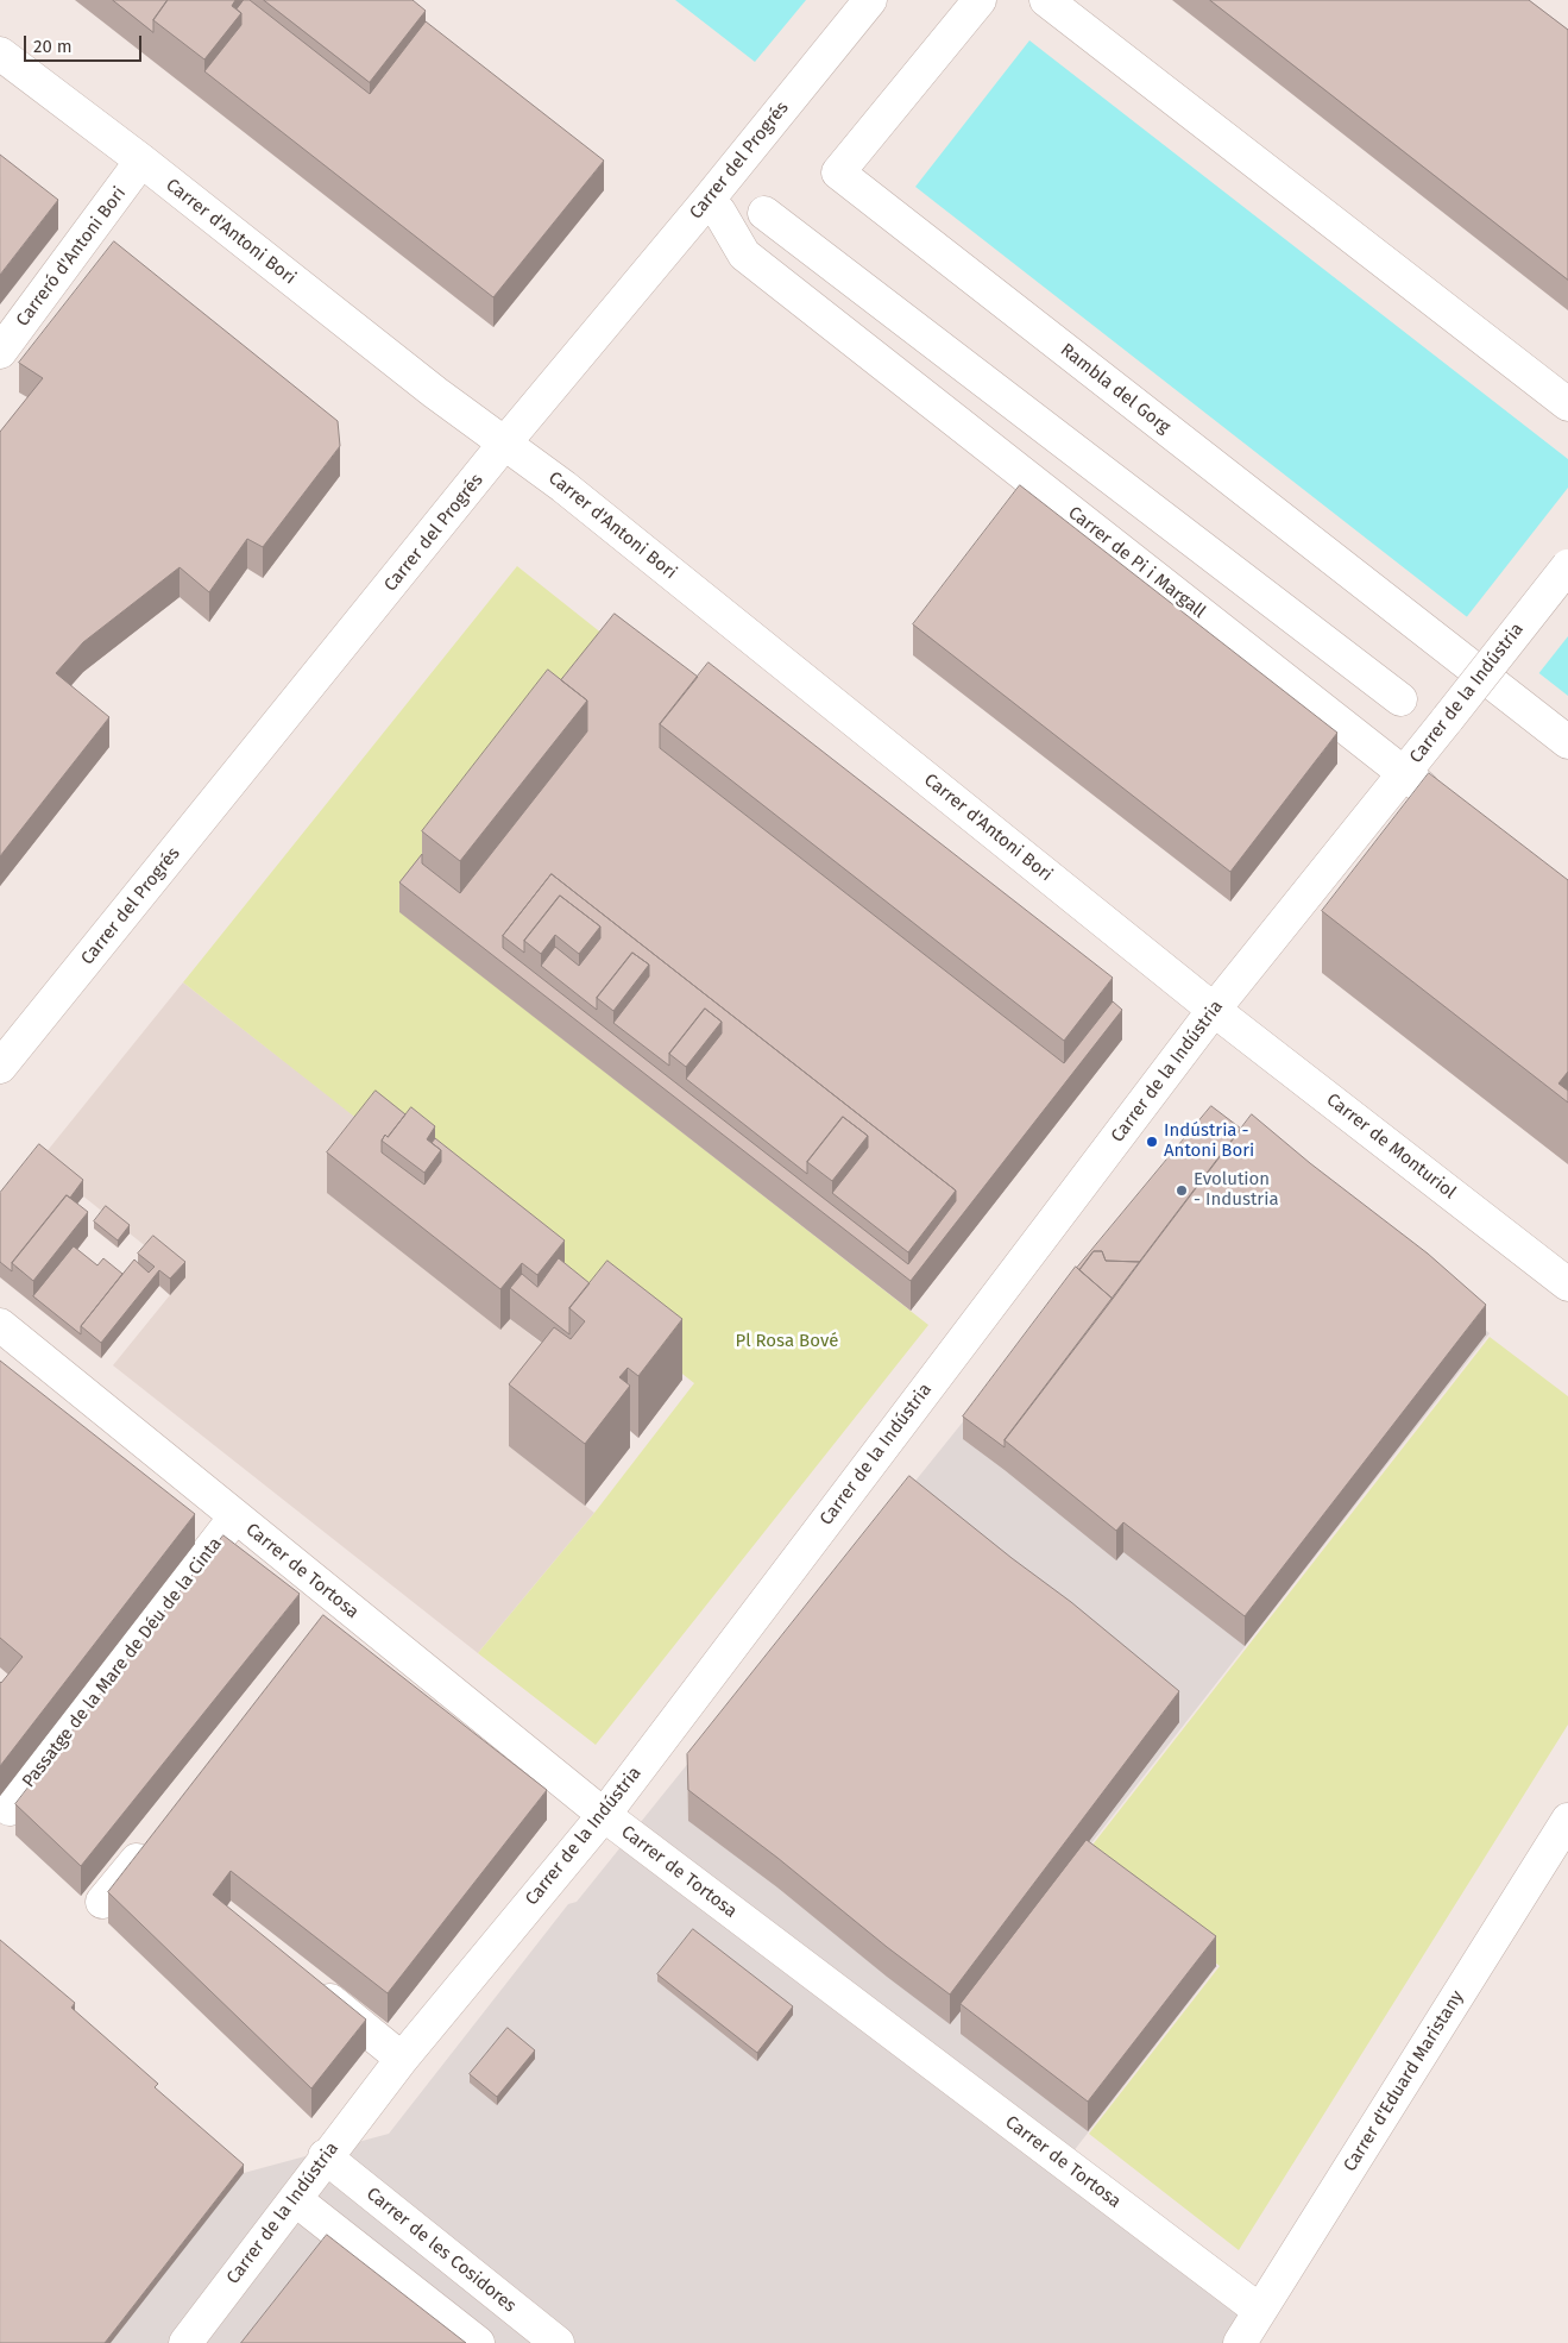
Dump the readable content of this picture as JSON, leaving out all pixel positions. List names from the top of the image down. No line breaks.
{"streets":{"street":["Carrer del Progrés","Carrer d'Antoni Bori","Carreró d'Antoni Bori","Rambla del Gorg","Carrer de Pi i Margall","Carrer de la Indústria","Carrer de Monturiol","Carrer de Tortosa","Passatge de la Mare de Déu de la Cinta","Carrer d'Eduard Maristany","Carrer de les Cosidores"]},"crossings":[["Carrer del Progrés","Carrer d'Antoni Bori"],["Carrer d'Antoni Bori","Carreró d'Antoni Bori"],["Carrer d'Antoni Bori","Carrer de la Indústria"],["Carrer d'Antoni Bori","Carrer de Monturiol"],["Carrer de Pi i Margall","Carrer de la Indústria"],["Carrer de la Indústria","Carrer de Monturiol"],["Carrer de la Indústria","Carrer de Tortosa"],["Carrer de la Indústria","Carrer de les Cosidores"],["Carrer de Tortosa","Passatge de la Mare de Déu de la Cinta"],["Carrer de Tortosa","Carrer d'Eduard Maristany"]],"parks":["Pl Rosa Bové"],"places":["Indústria - Antoni Bori","Evolution - Industria"],"scale_bar":"20 m"}
